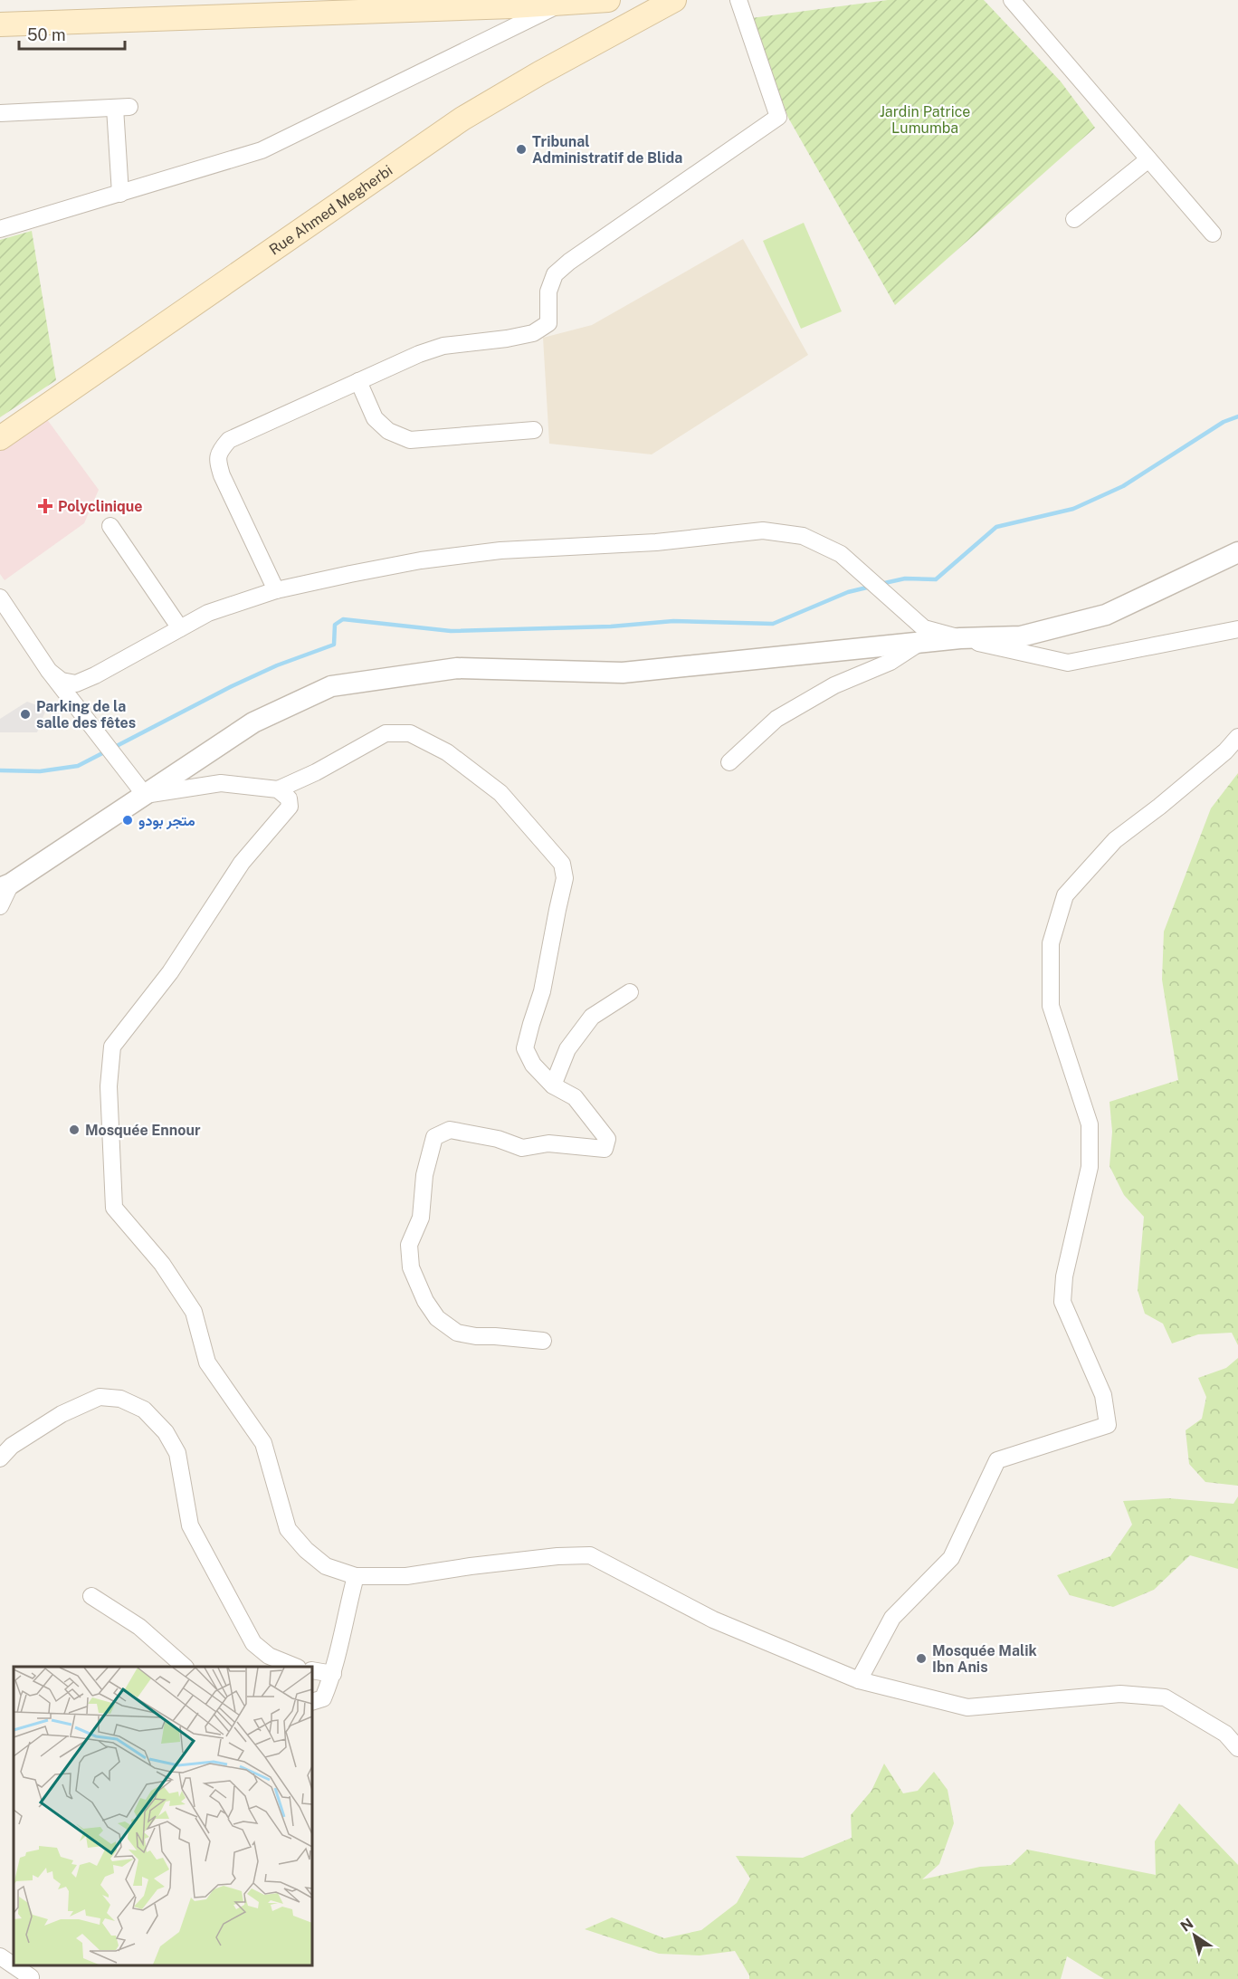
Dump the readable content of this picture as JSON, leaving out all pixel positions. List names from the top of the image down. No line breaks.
{"streets":{"main road":["Rue Ahmed Megherbi"]},"parks":["Jardin Patrice Lumumba"],"places":{"other":["Tribunal Administratif de Blida","Parking de la salle des fêtes","متجر بودو","Mosquée Ennour","Mosquée Malik Ibn Anis"],"health":["Polyclinique"]},"scale_bar":"50 m","north":"top left"}
